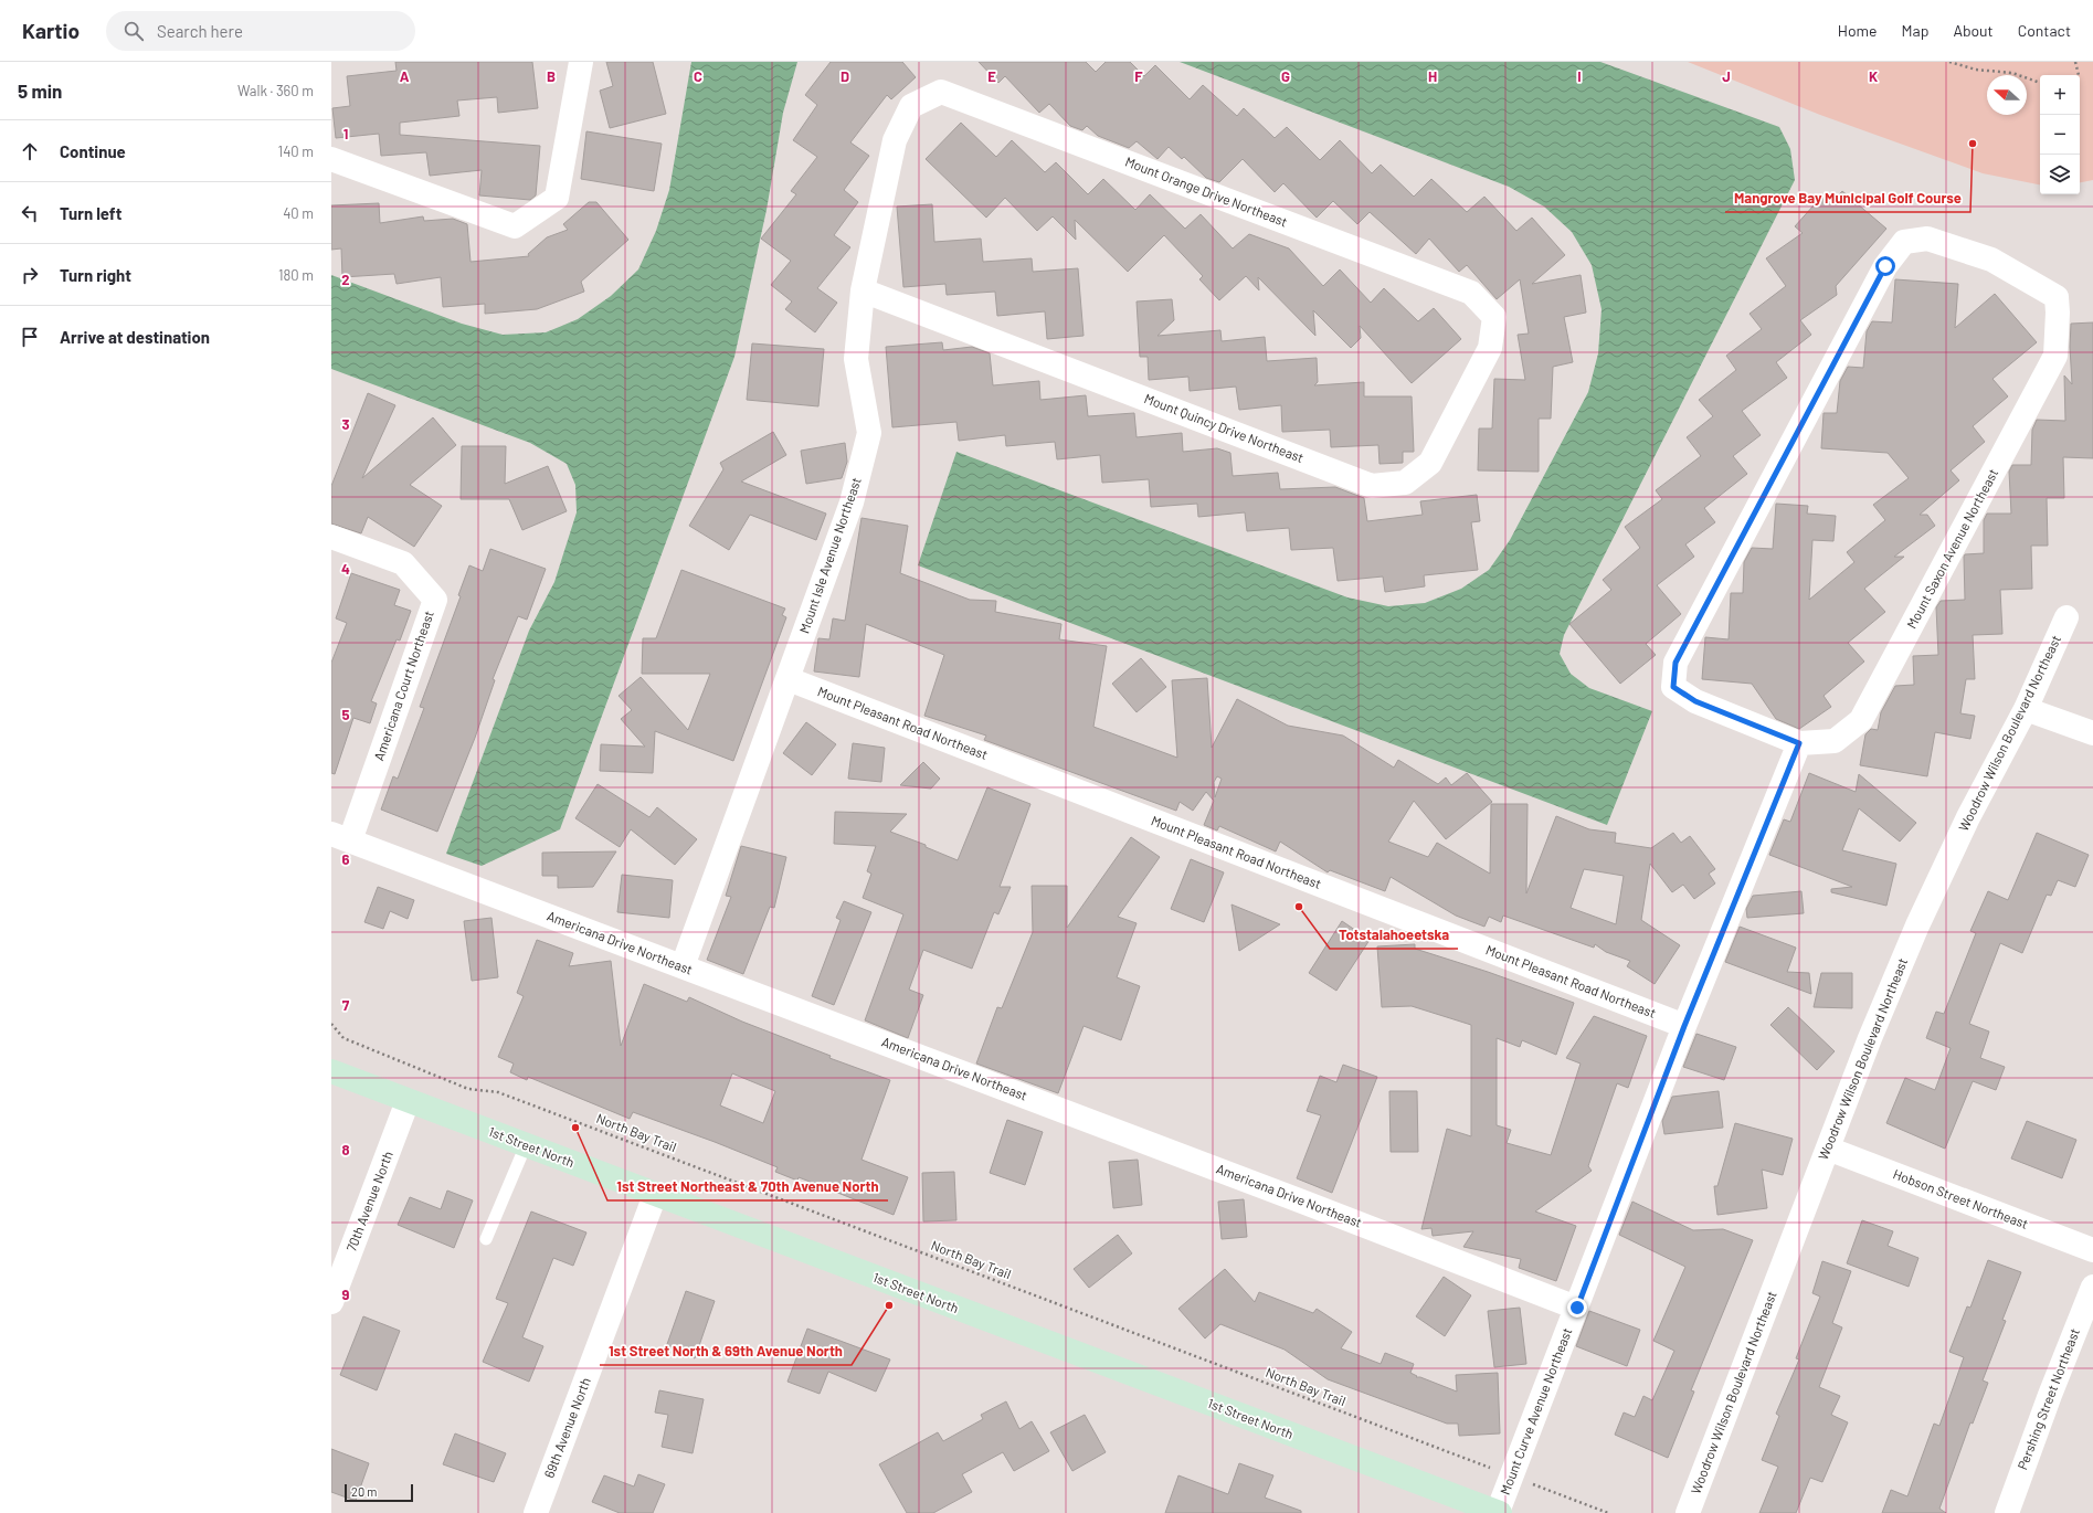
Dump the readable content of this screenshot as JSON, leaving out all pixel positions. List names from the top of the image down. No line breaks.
{"streets":{"street":["Mount Orange Drive Northeast","Mount Quincy Drive Northeast","Mount Saxon Avenue Northeast","Mount Isle Avenue Northeast","Americana Court Northeast","Mount Pleasant Road Northeast","Woodrow Wilson Boulevard Northeast","Americana Drive Northeast","1st Street North","Hobson Street Northeast","70th Avenue North","Pershing Street Northeast","Mount Curve Avenue Northeast","69th Avenue North"],"path":["North Bay Trail"]},"crossings":[["Mount Orange Drive Northeast","Mount Quincy Drive Northeast"],["Mount Orange Drive Northeast","Mount Isle Avenue Northeast"],["Mount Quincy Drive Northeast","Mount Isle Avenue Northeast"],["Mount Saxon Avenue Northeast","Mount Curve Avenue Northeast"],["Mount Isle Avenue Northeast","Mount Pleasant Road Northeast"],["Mount Isle Avenue Northeast","Americana Drive Northeast"],["Americana Court Northeast","Americana Drive Northeast"],["Mount Pleasant Road Northeast","Mount Curve Avenue Northeast"],["Woodrow Wilson Boulevard Northeast","Hobson Street Northeast"],["Americana Drive Northeast","Mount Curve Avenue Northeast"],["North Bay Trail","Mount Curve Avenue Northeast"],["1st Street North","70th Avenue North"],["1st Street North","Mount Curve Avenue Northeast"],["1st Street North","69th Avenue North"]],"places":["Mangrove Bay Municipal Golf Course","Totstalahoeetska","1st Street Northeast & 70th Avenue North","1st Street North & 69th Avenue North"],"scale_bar":"20 m","north":"left","page":{"header":"Kartio","search":"Search here","nav":["Home","Map","About","Contact"],"heading":["5 min","Walk · 360 m"],"map_buttons":["+","−"],"list":[["Continue","140 m"],["Turn left","40 m"],["Turn right","180 m"],"Arrive at destination"],"scale":"20 m"},"grid":{"columns":["A","B","C","D","E","F","G","H","I","J","K"],"rows":["1","2","3","4","5","6","7","8","9"]}}
